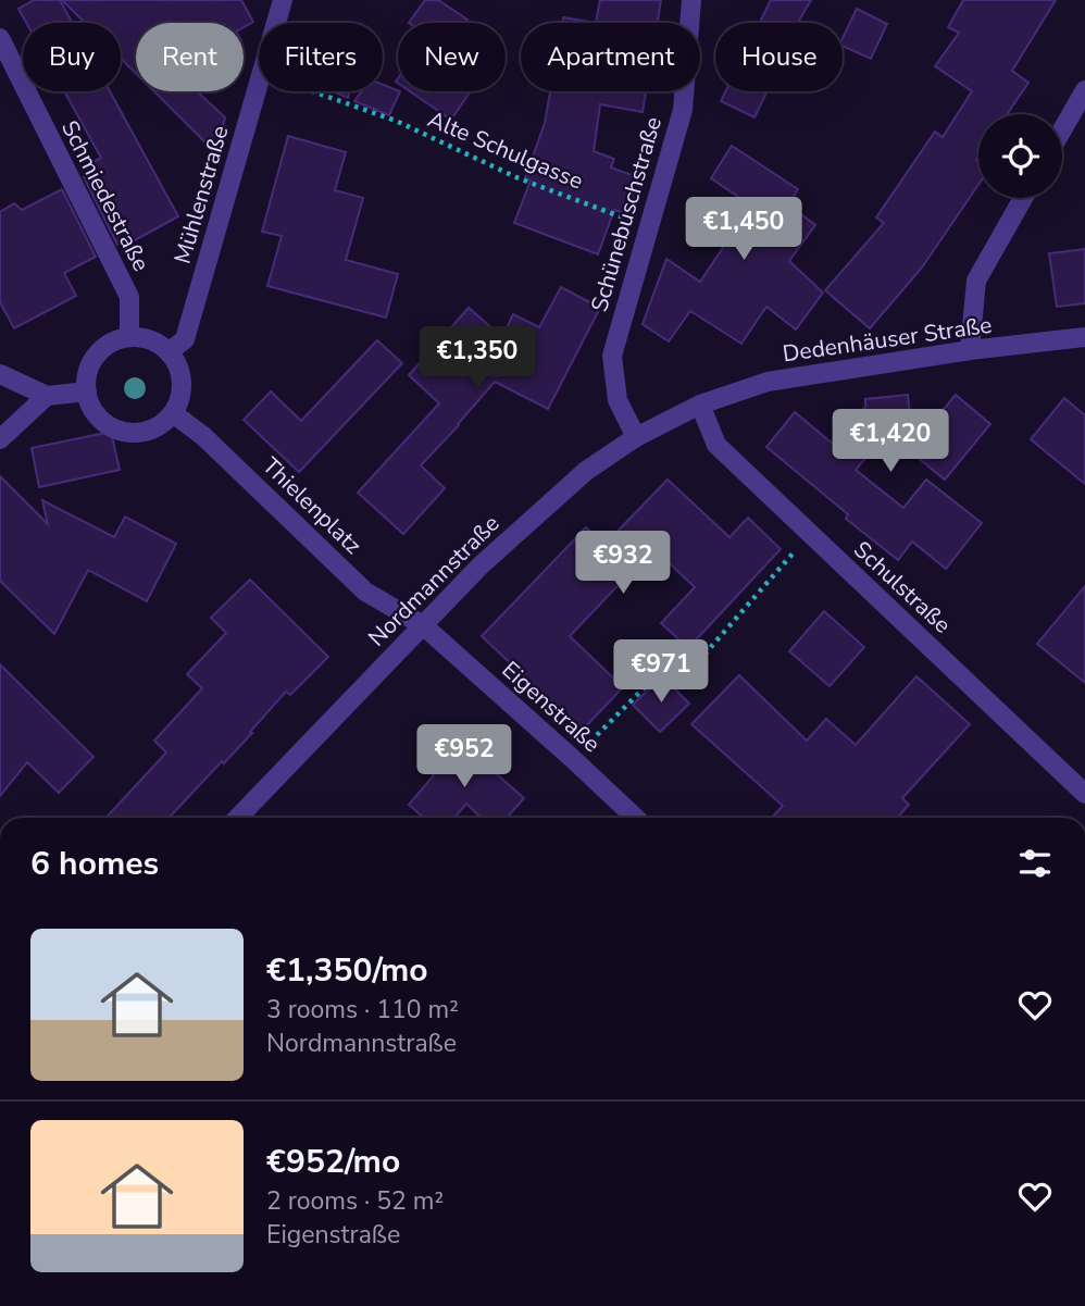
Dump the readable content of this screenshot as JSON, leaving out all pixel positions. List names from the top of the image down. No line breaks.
{"streets":{"street":["Mühlenstraße","Schmiedestraße","Schünebuschstraße","Dedenhäuser Straße","Thielenplatz","Nordmannstraße","Schulstraße","Eigenstraße"],"path":["Alte Schulgasse"]},"crossings":[["Alte Schulgasse","Schünebuschstraße"],["Mühlenstraße","Schmiedestraße"],["Mühlenstraße","Thielenplatz"],["Schmiedestraße","Thielenplatz"],["Schünebuschstraße","Nordmannstraße"],["Dedenhäuser Straße","Nordmannstraße"],["Dedenhäuser Straße","Schulstraße"],["Thielenplatz","Nordmannstraße"],["Thielenplatz","Eigenstraße"],["Nordmannstraße","Schulstraße"],["Nordmannstraße","Eigenstraße"]],"page":{"chip":["Buy","Rent","Filters","New","Apartment","House"],"price":["€1,450","€1,350","€1,420","€932","€971","€952"],"heading":"6 homes","list":[{"name":"€1,350/mo","note":"3 rooms · 110 m² · Nordmannstraße"},{"name":"€952/mo","note":"2 rooms · 52 m² · Eigenstraße"}]}}
